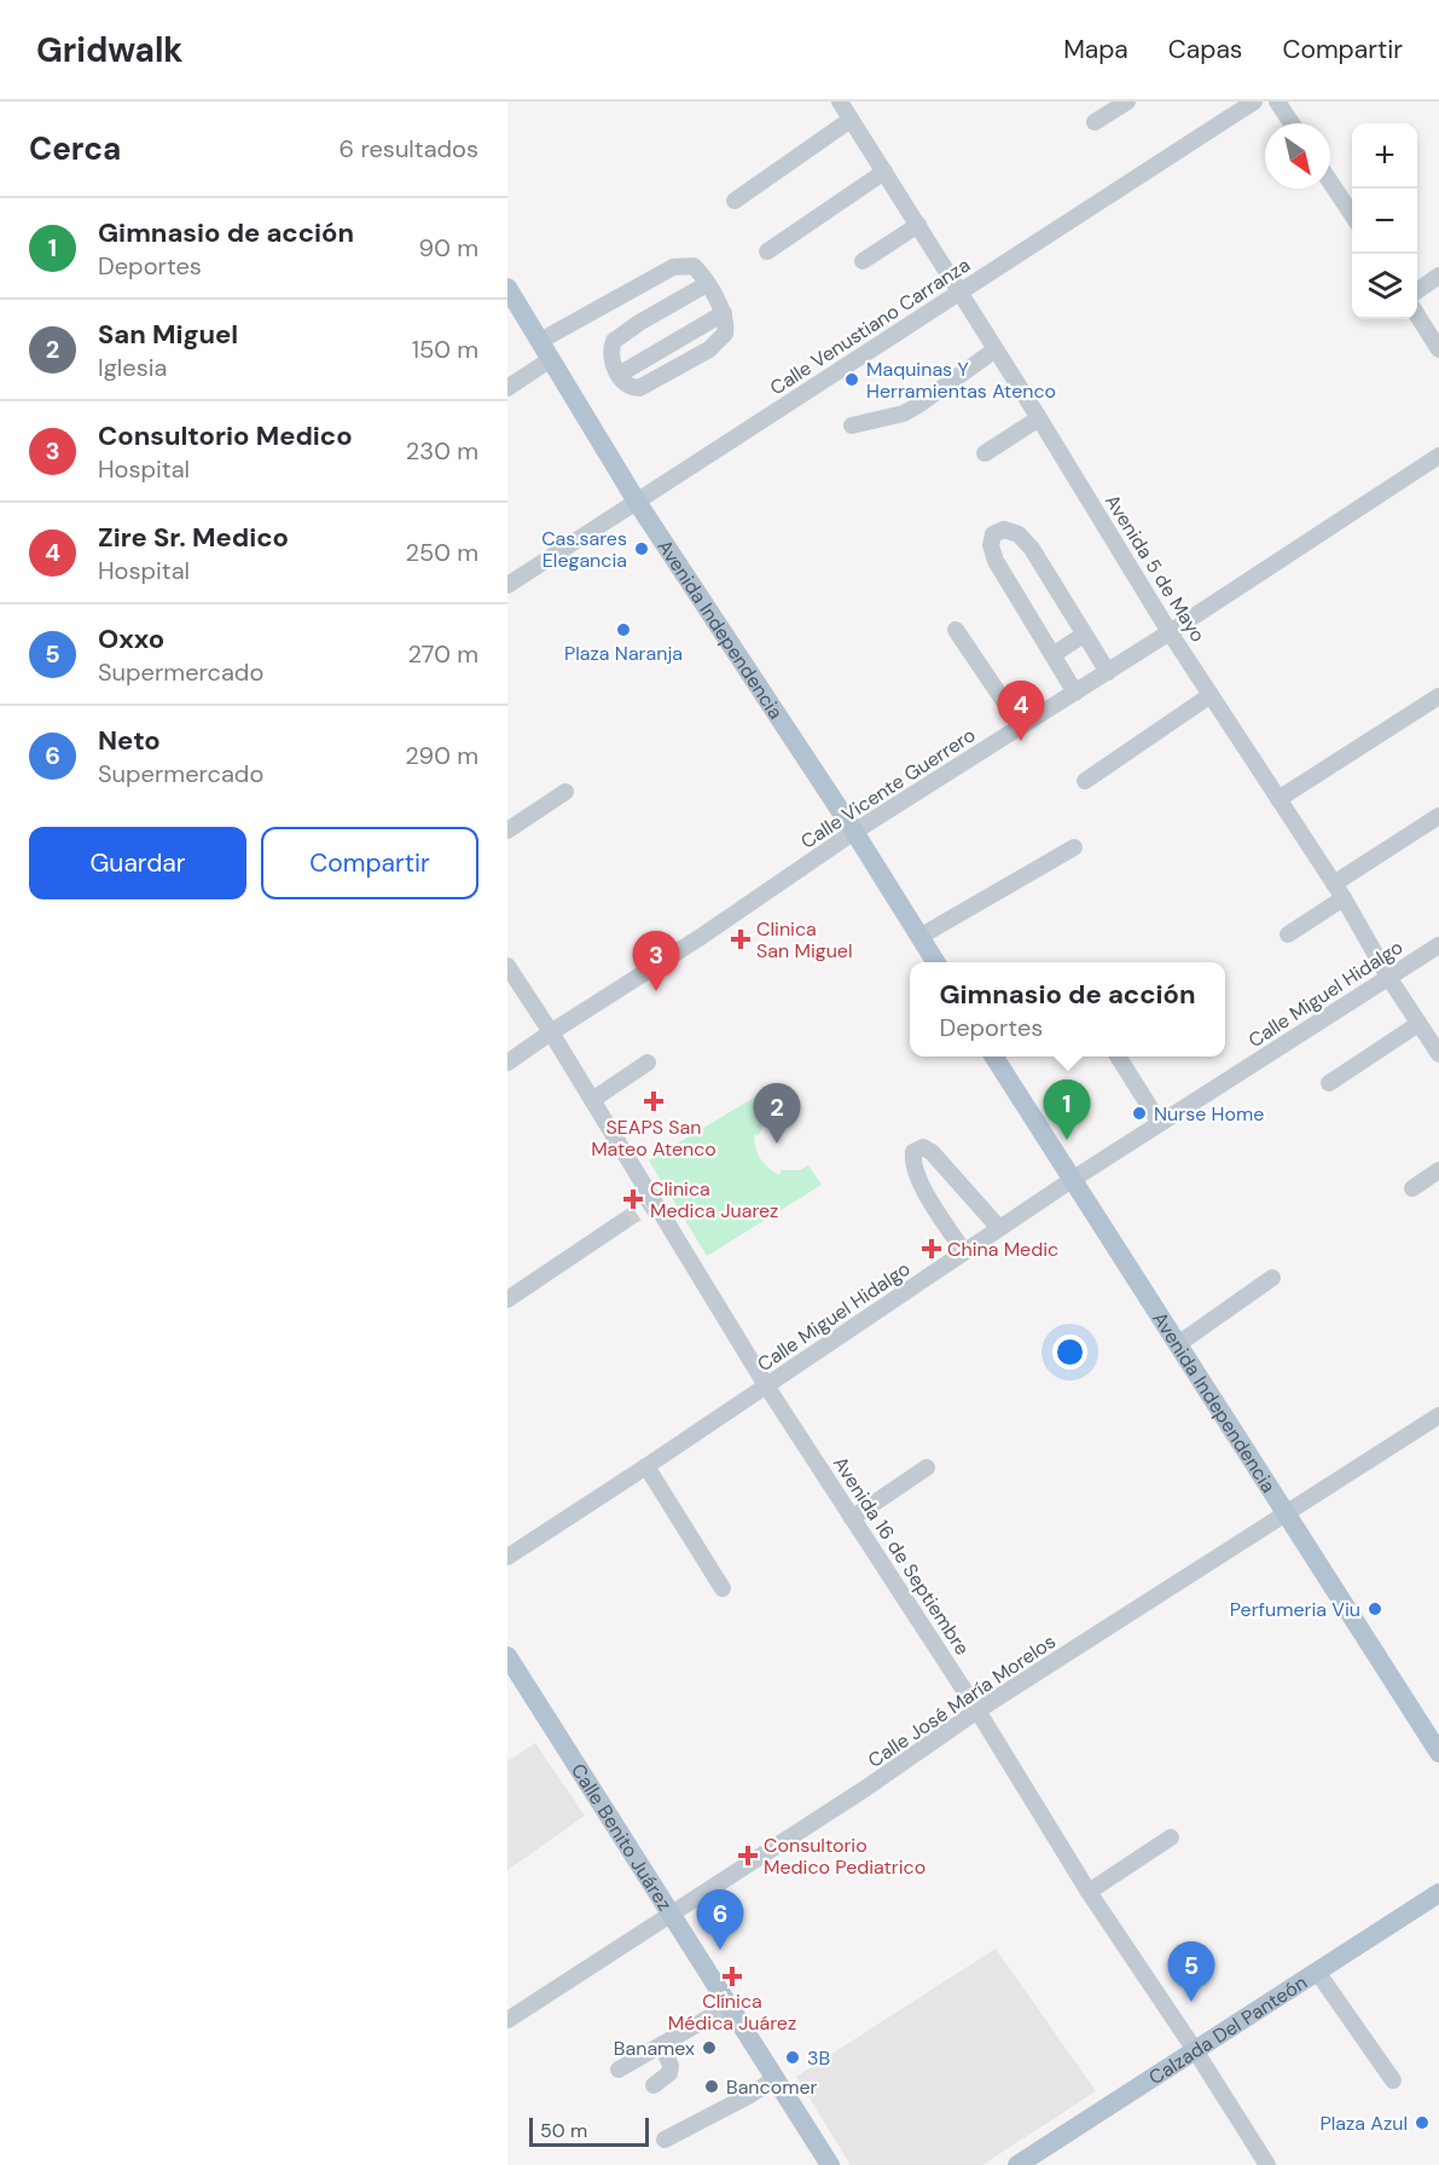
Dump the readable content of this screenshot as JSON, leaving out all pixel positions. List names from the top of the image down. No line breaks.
{"streets":{"main road":["Avenida Independencia","Calle Benito Juárez","Calzada Del Panteón"],"street":["Calle Venustiano Carranza","Avenida 5 de Mayo","Calle Vicente Guerrero","Calle Miguel Hidalgo","Avenida 16 de Septiembre","Calle José María Morelos"]},"crossings":[["Calle Venustiano Carranza","Avenida 5 de Mayo"],["Calle Venustiano Carranza","Avenida Independencia"],["Avenida 5 de Mayo","Calle Vicente Guerrero"],["Avenida 5 de Mayo","Calle Miguel Hidalgo"],["Avenida Independencia","Calle Vicente Guerrero"],["Avenida Independencia","Calle Miguel Hidalgo"],["Avenida Independencia","Calle José María Morelos"],["Calle Vicente Guerrero","Avenida 16 de Septiembre"],["Calle Miguel Hidalgo","Avenida 16 de Septiembre"],["Avenida 16 de Septiembre","Calle José María Morelos"],["Avenida 16 de Septiembre","Calzada Del Panteón"],["Calle José María Morelos","Calle Benito Juárez"]],"places":{"other":["Maquinas Y Herramientas Atenco","Cas.sares Elegancia","Plaza Naranja","Nurse Home","Perfumeria Viu","Banamex","3B","Bancomer","Plaza Azul"],"health":["Clinica San Miguel","SEAPS San Mateo Atenco","Clinica Medica Juarez","China Medic","Consultorio Medico Pediatrico","Clínica Médica Juárez"]},"scale_bar":"50 m","north":"bottom right","page":{"header":"Gridwalk","nav":["Mapa","Capas","Compartir"],"heading":["Cerca","6 resultados"],"map_buttons":["+","−"],"list":[{"mark":"1","name":"Gimnasio de acción","note":"Deportes","value":"90 m"},{"mark":"2","name":"San Miguel","note":"Iglesia","value":"150 m"},{"mark":"3","name":"Consultorio Medico","note":"Hospital","value":"230 m"},{"mark":"4","name":"Zire Sr. Medico","note":"Hospital","value":"250 m"},{"mark":"5","name":"Oxxo","note":"Supermercado","value":"270 m"},{"mark":"6","name":"Neto","note":"Supermercado","value":"290 m"}],"pins":["4","3","1","2","6","5"],"buttons":["Guardar","Compartir"],"popup":["Gimnasio de acción","Deportes"],"scale":"50 m"}}
